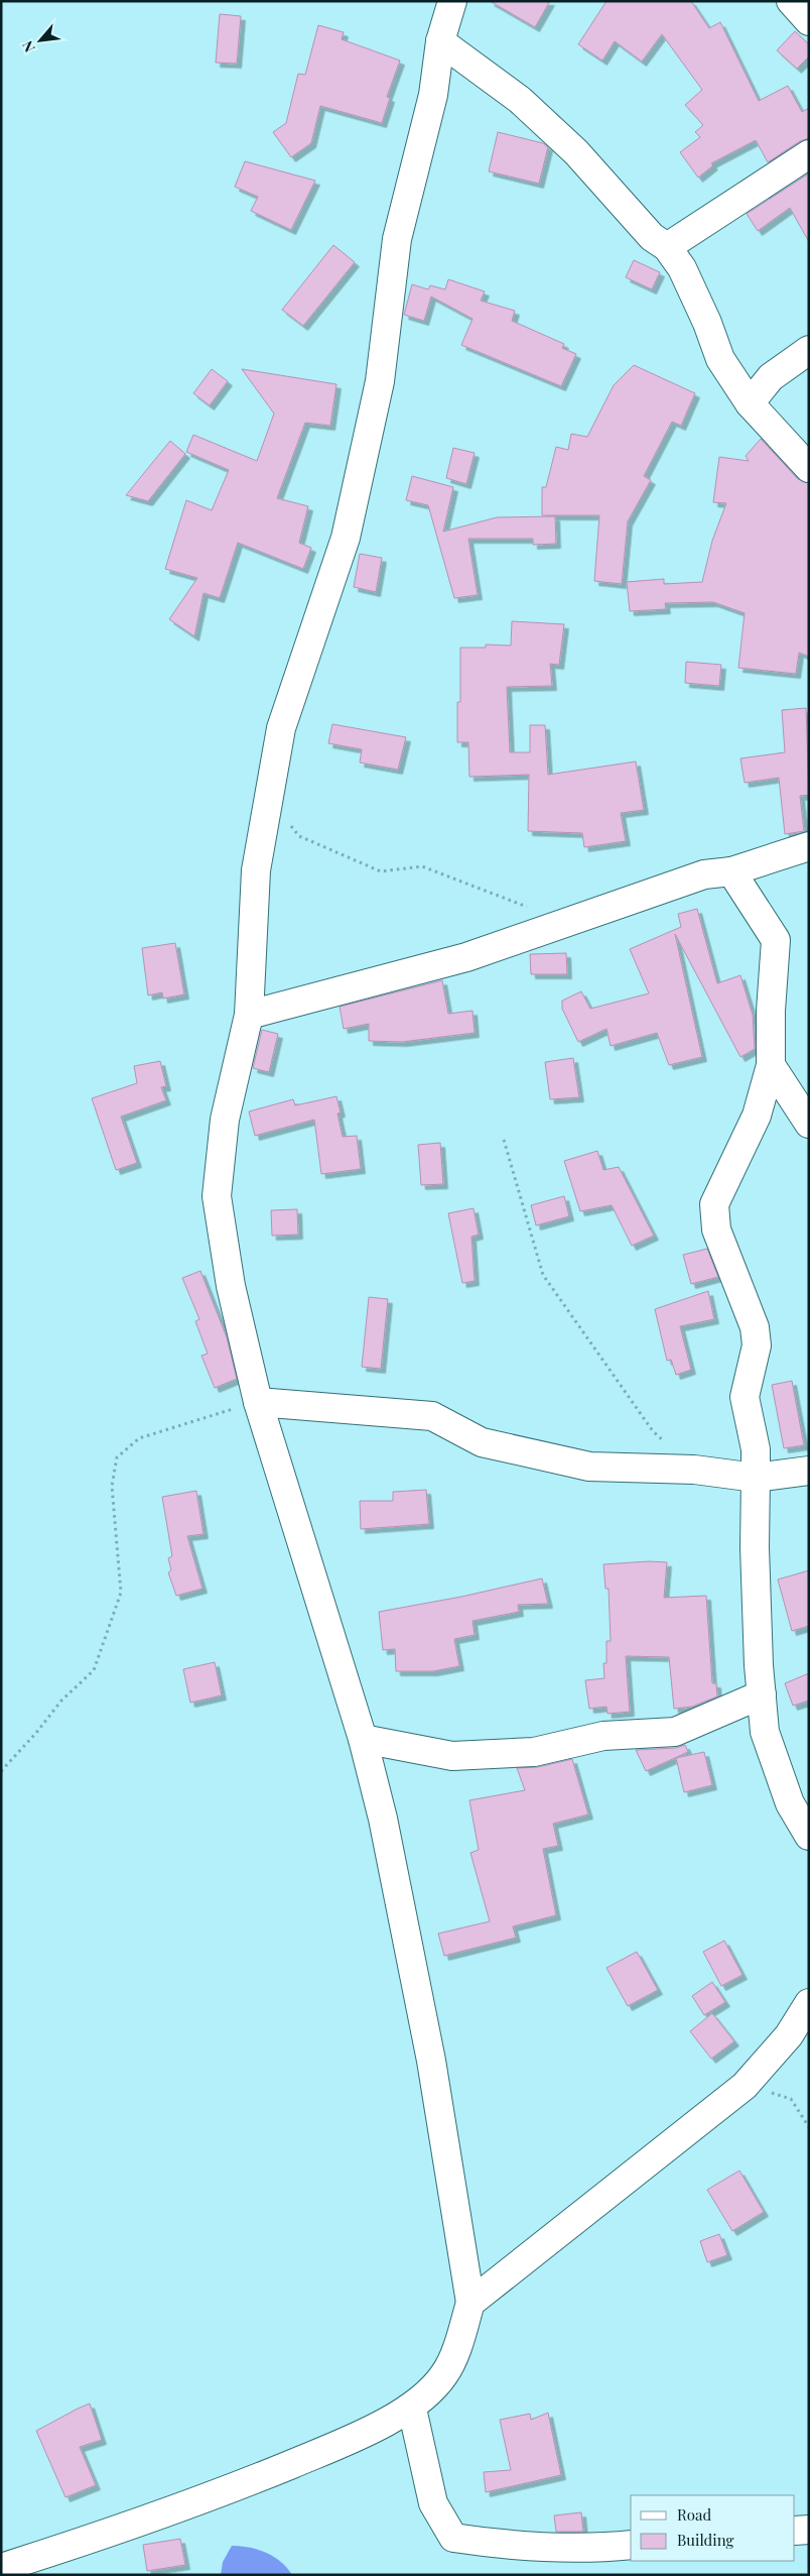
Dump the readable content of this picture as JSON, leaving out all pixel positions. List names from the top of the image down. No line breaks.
{"legend":["Road","Building"],"north":"bottom left"}
